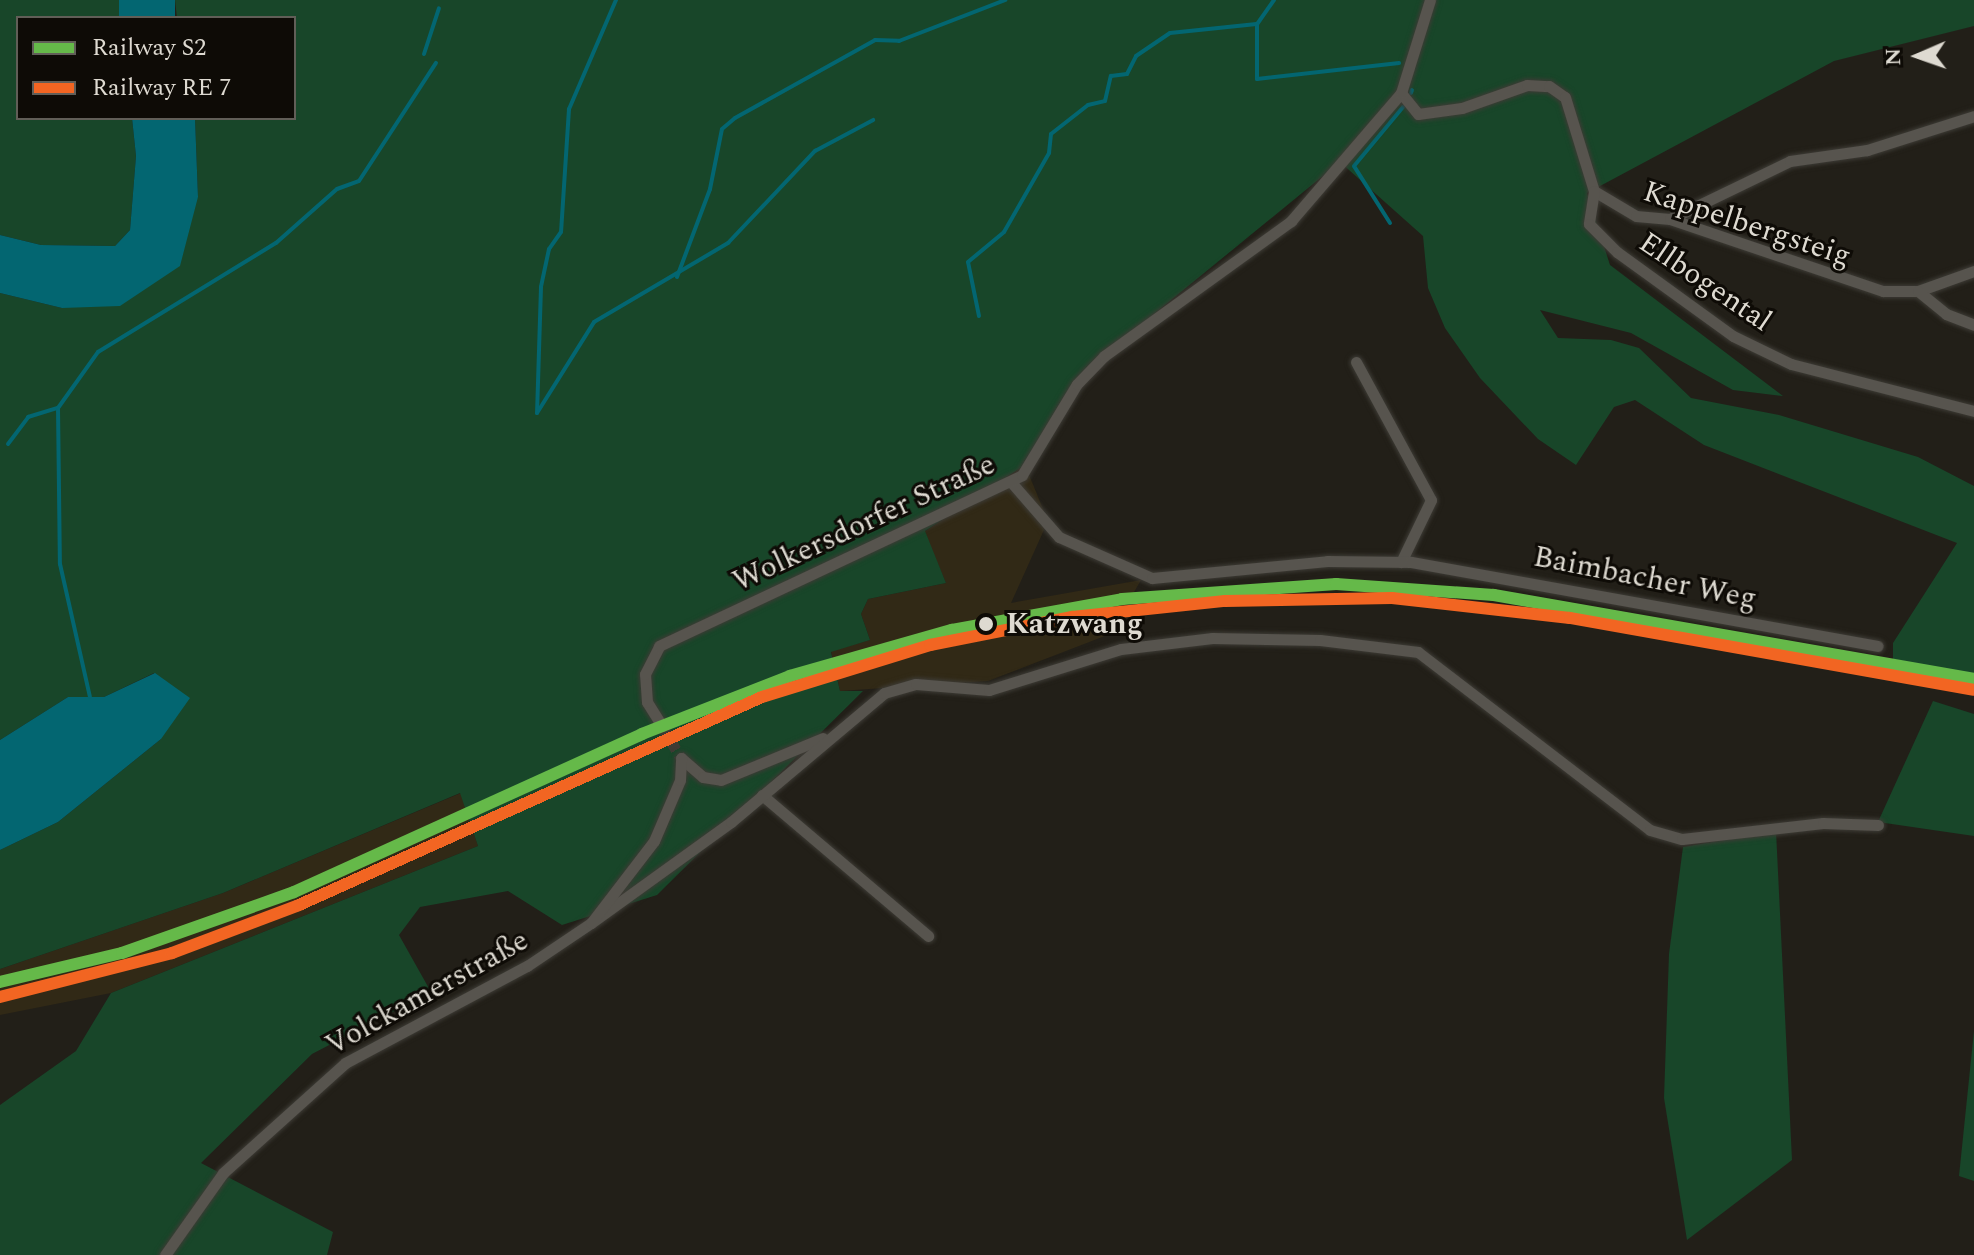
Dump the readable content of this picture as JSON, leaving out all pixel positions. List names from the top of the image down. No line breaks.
{"streets":{"street":["Kappelbergsteig","Ellbogental","Wolkersdorfer Straße","Baimbacher Weg","Volckamerstraße"]},"crossings":[["Kappelbergsteig","Ellbogental"],["Wolkersdorfer Straße","Baimbacher Weg"]],"places":["Katzwang"],"lines":["rail line S2"],"legend":["Railway S2","Railway RE 7"],"north":"left"}
